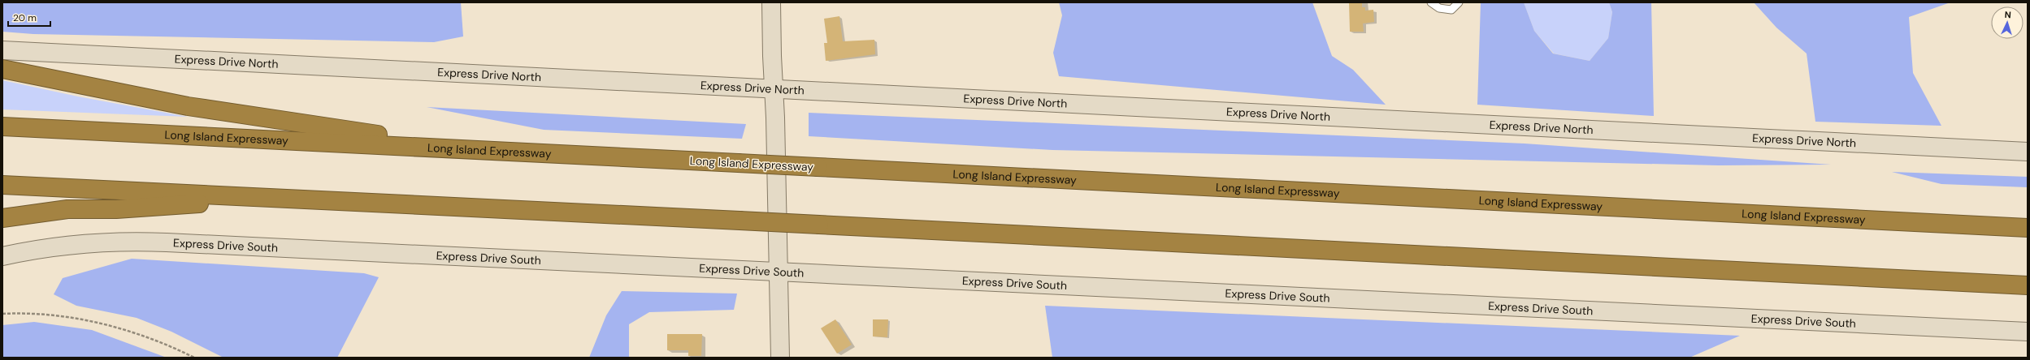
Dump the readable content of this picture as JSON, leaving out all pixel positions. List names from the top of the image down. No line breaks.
{"streets":{"highway":["Long Island Expressway"],"main road":["Express Drive North","Express Drive South"]},"scale_bar":"20 m","north":"top"}
